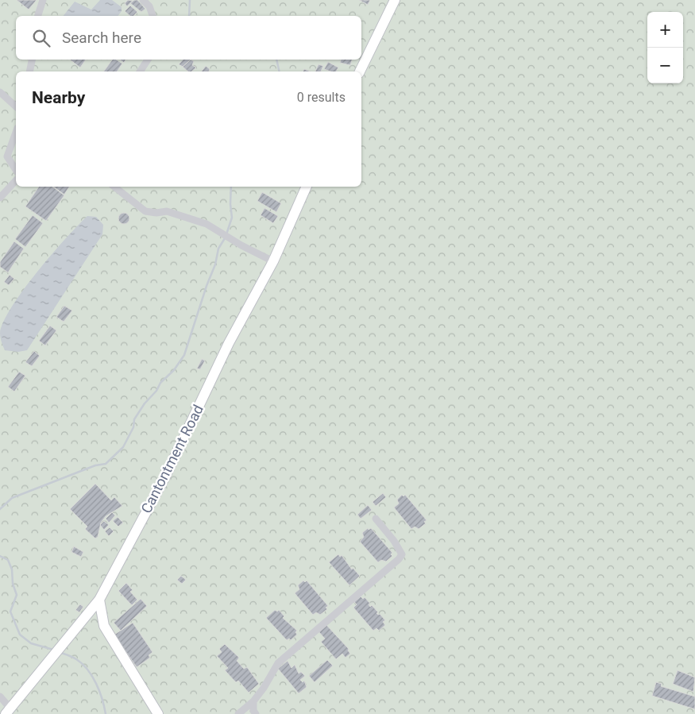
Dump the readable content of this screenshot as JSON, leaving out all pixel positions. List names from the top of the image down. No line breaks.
{"streets":{"street":["Cantontment Road"]},"page":{"map_buttons":["+","−"],"search":"Search here","heading":["Nearby","0 results"]}}
